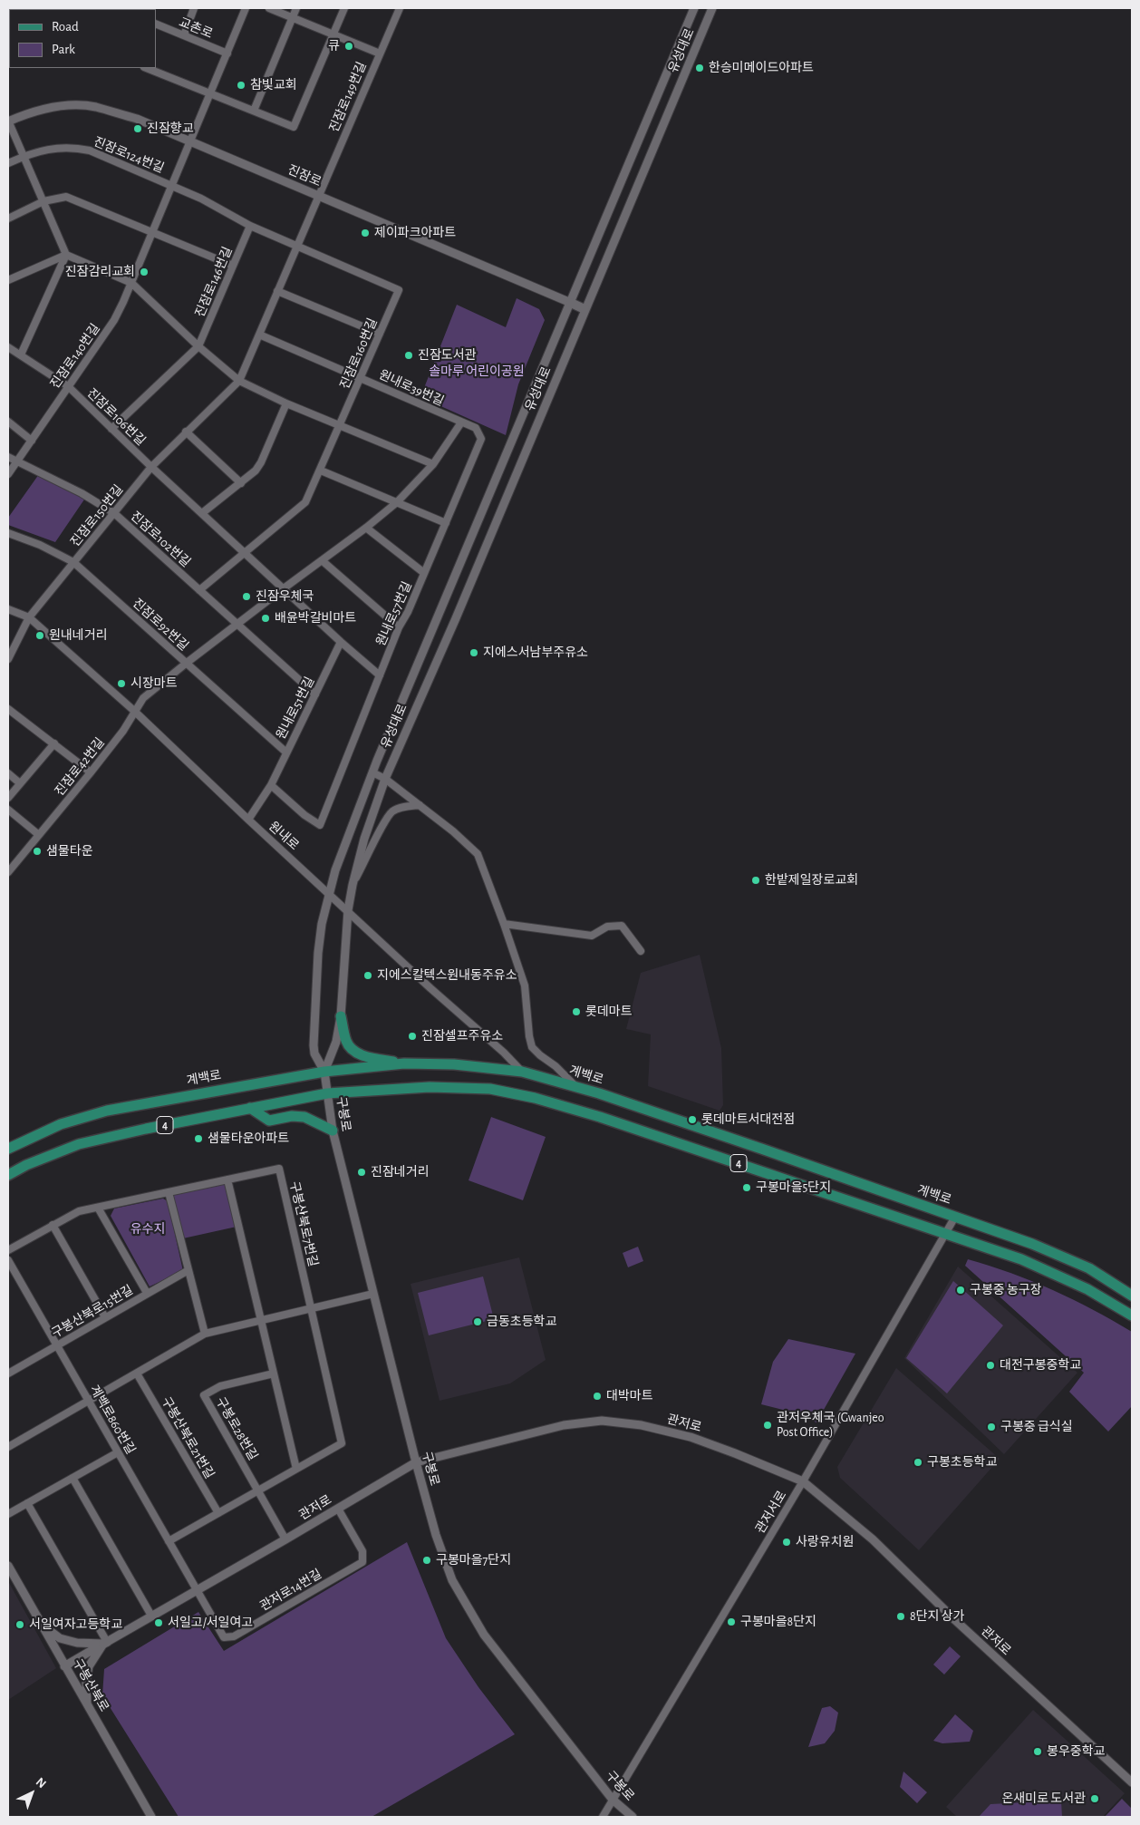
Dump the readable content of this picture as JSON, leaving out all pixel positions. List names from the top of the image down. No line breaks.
{"streets":{"main road":["진잠로","계백로","4"],"street":["교촌로","유성대로","진잠로149번길","진잠로124번길","진잠로146번길","진잠로160번길","진잠로140번길","원내로39번길","진잠로106번길","진잠로150번길","진잠로102번길","원내로57번길","진잠로92번길","원내로51번길","진잠로42번길","원내로","구봉로","구봉산북로7번길","구봉산북로15번길","계백로860번길","관저로","구봉로28번길","구봉산북로21번길","관저서로","관저로14번길","구봉산북로"]},"crossings":[["교촌로","진잠로140번길"],["유성대로","진잠로"],["유성대로","원내로"],["유성대로","계백로"],["유성대로","구봉로"],["진잠로149번길","진잠로"],["진잠로149번길","진잠로150번길"],["진잠로124번길","진잠로140번길"],["진잠로","진잠로140번길"],["진잠로","진잠로150번길"],["진잠로146번길","진잠로106번길"],["진잠로160번길","원내로39번길"],["진잠로160번길","진잠로106번길"],["진잠로160번길","진잠로150번길"],["진잠로140번길","진잠로106번길"],["진잠로140번길","진잠로102번길"],["원내로39번길","진잠로150번길"],["원내로39번길","원내로57번길"],["진잠로106번길","진잠로150번길"],["진잠로106번길","원내로57번길"],["진잠로106번길","원내로51번길"],["진잠로150번길","진잠로102번길"],["진잠로150번길","진잠로92번길"],["진잠로150번길","원내로"],["진잠로102번길","원내로51번길"],["원내로57번길","원내로51번길"],["진잠로92번길","원내로51번길"],["원내로51번길","원내로"],["진잠로42번길","원내로"],["원내로","계백로"],["계백로","구봉로"],["계백로","관저서로"],["구봉로","4"],["구봉로","관저로"],["구봉로","관저서로"],["4","관저서로"],["구봉산북로15번길","계백로860번길"],["계백로860번길","관저로"],["계백로860번길","관저로14번길"],["관저로","구봉로28번길"],["관저로","관저서로"],["관저로","관저로14번길"],["관저로","구봉산북로"]],"parks":["솔마루 어린이공원","유수지"],"places":["큐","한승미메이드아파트","참빛교회","진잠향교","제이파크아파트","진잠감리교회","진잠도서관","진잠우체국","배윤박갈비마트","원내네거리","지에스서남부주유소","시장마트","샘물타운","한밭제일장로교회","지에스칼텍스원내동주유소","롯데마트","진잠셀프주유소","롯데마트서대전점","샘물타운아파트","진잠네거리","구봉마을5단지","구봉중 농구장","금동초등학교","대전구봉중학교","대박마트","관저우체국 (Gwanjeo Post Office)","구봉중 급식실","구봉초등학교","사랑유치원","구봉마을7단지","8단지 상가","구봉마을8단지","서일고/서일여고","서일여자고등학교","봉우중학교","온새미로 도서관"],"legend":["Road","Park"],"north":"top right"}
